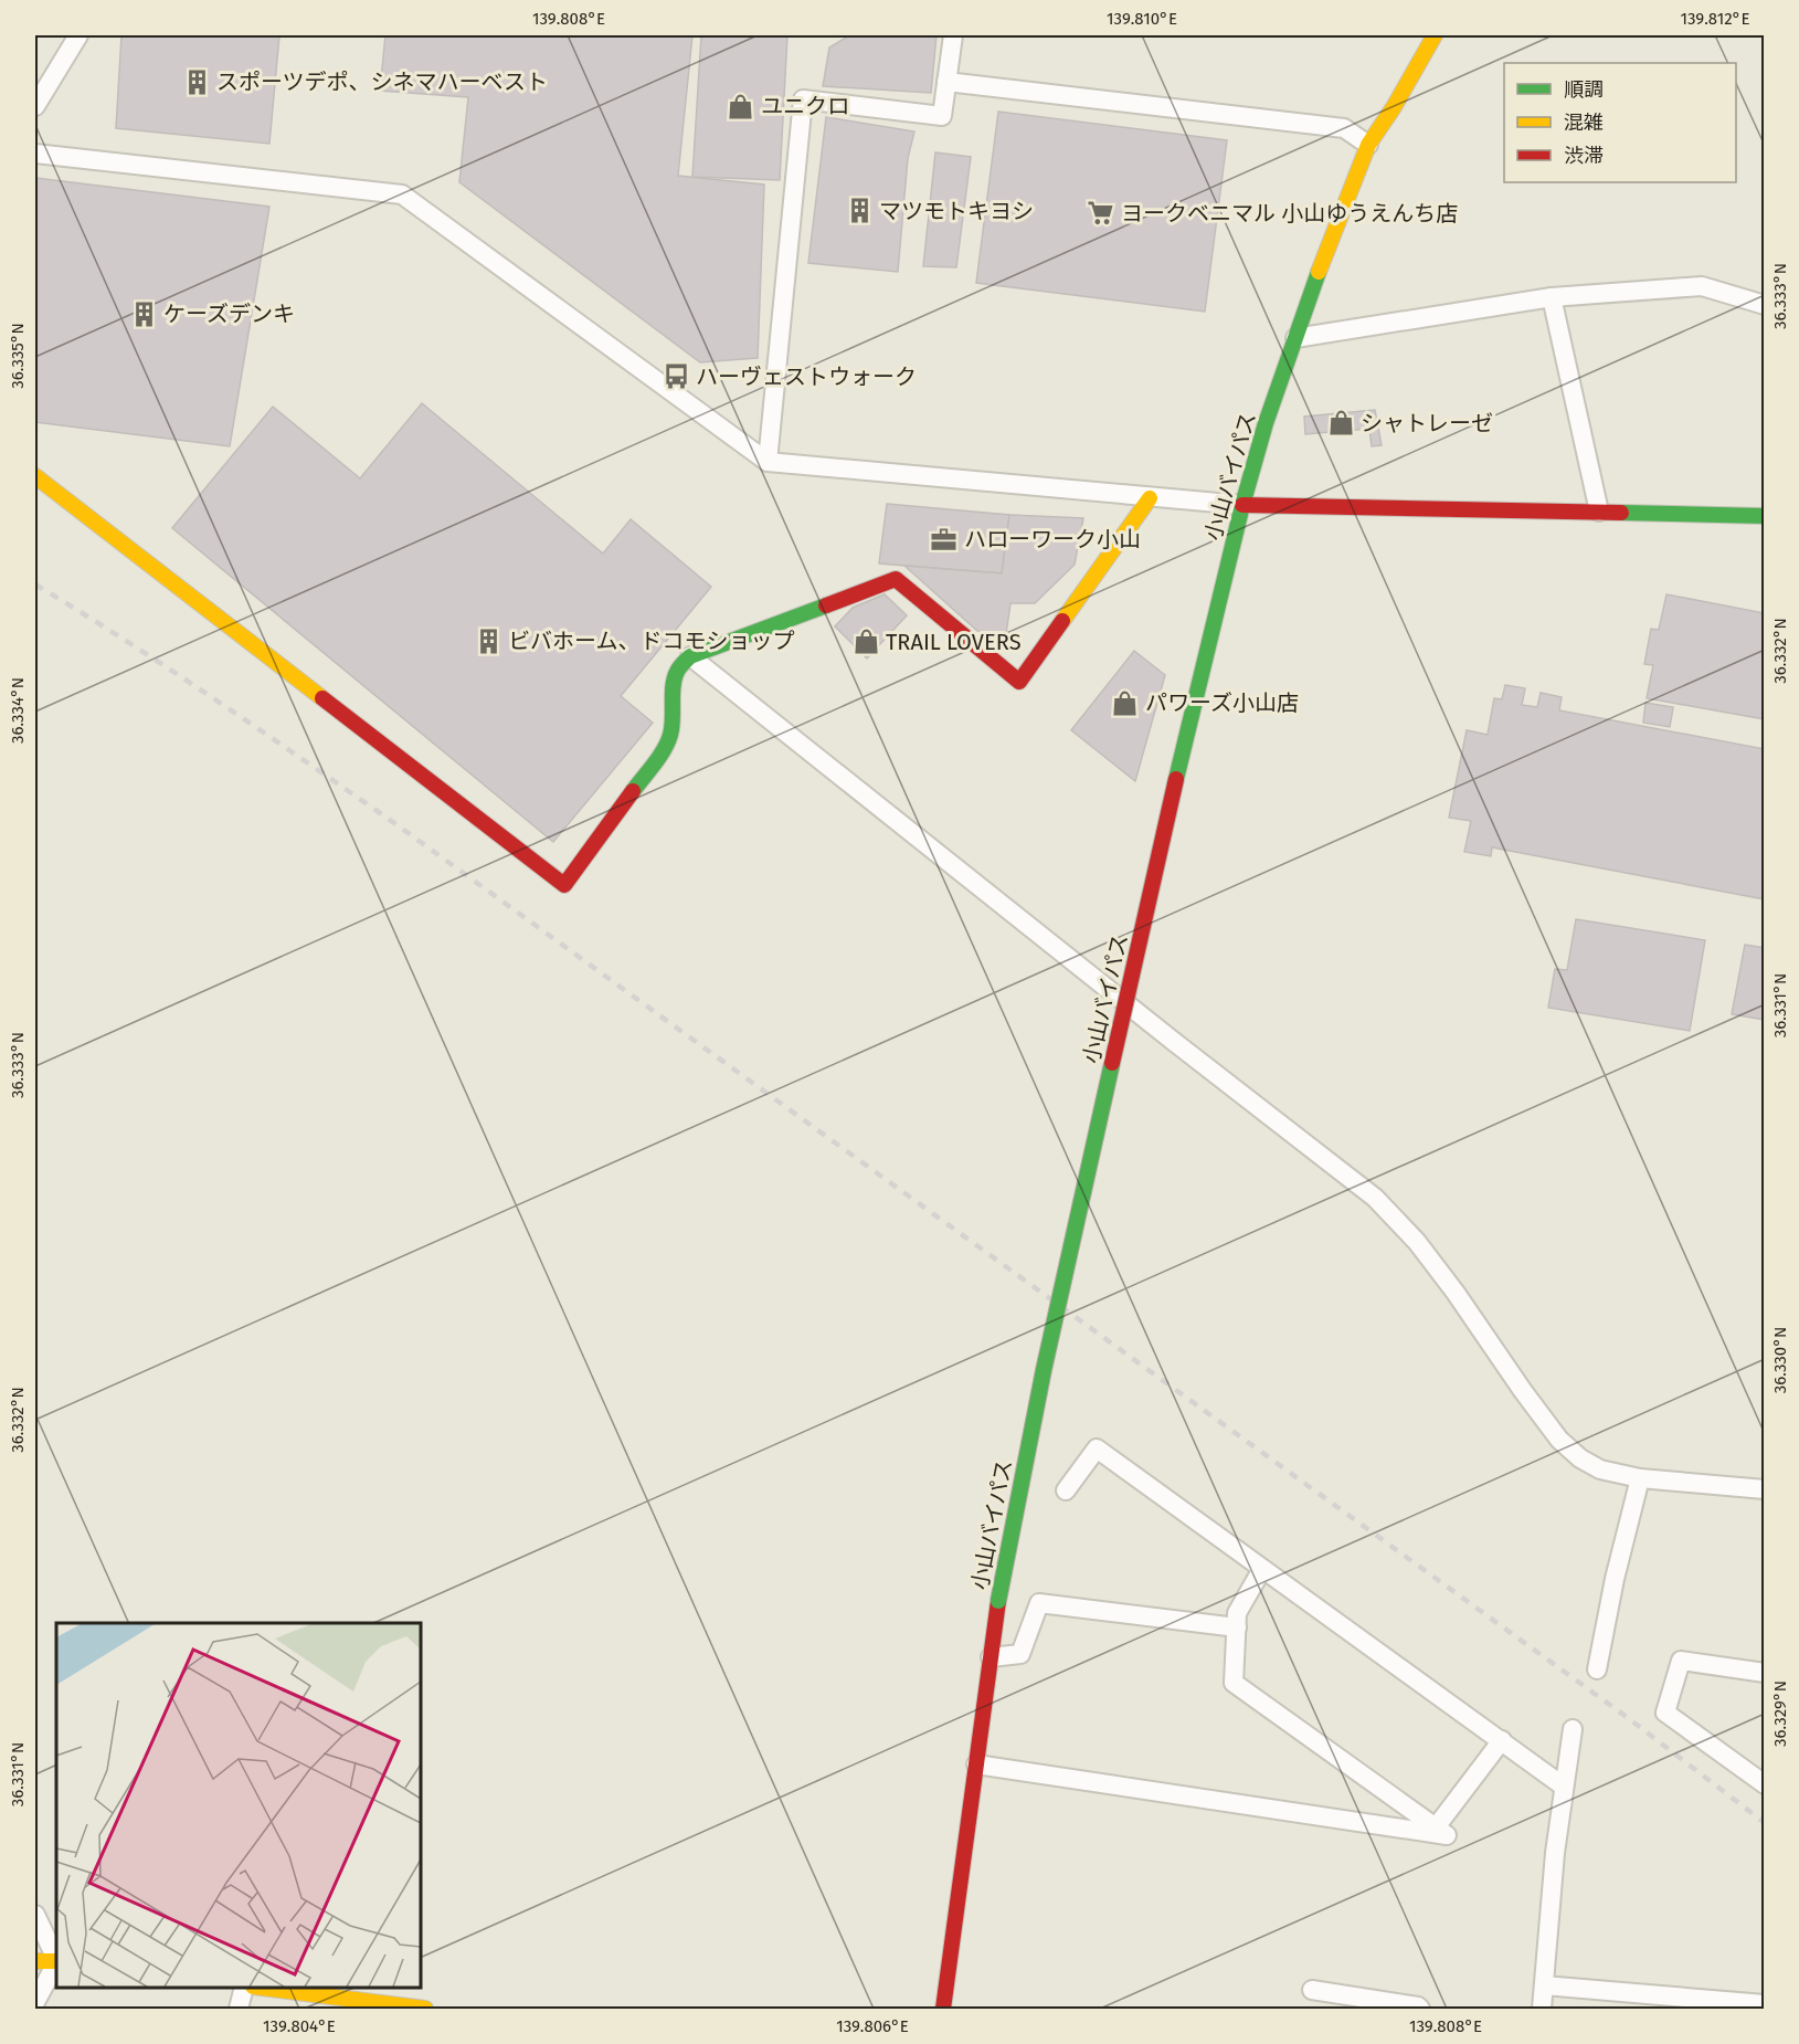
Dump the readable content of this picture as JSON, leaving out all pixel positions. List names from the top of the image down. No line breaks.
{"streets":{"main road":["小山バイパス"]},"places":{"building":["スポーツデポ、シネマハーベスト","マツモトキヨシ","ケーズデンキ","ビバホーム、ドコモショップ"],"shop":["ユニクロ","シャトレーゼ","TRAIL LOVERS","パワーズ小山店"],"supermarket":["ヨークベニマル 小山ゆうえんち店"],"bus stop":["ハーヴェストウォーク"],"office":["ハローワーク小山"]},"legend":["順調","混雑","渋滞"],"coordinates":["139.808°E","139.810°E","139.812°E","36.333°N","36.335°N","36.332°N","36.334°N","36.331°N","36.330°N","36.329°N","139.804°E","139.806°E"]}
